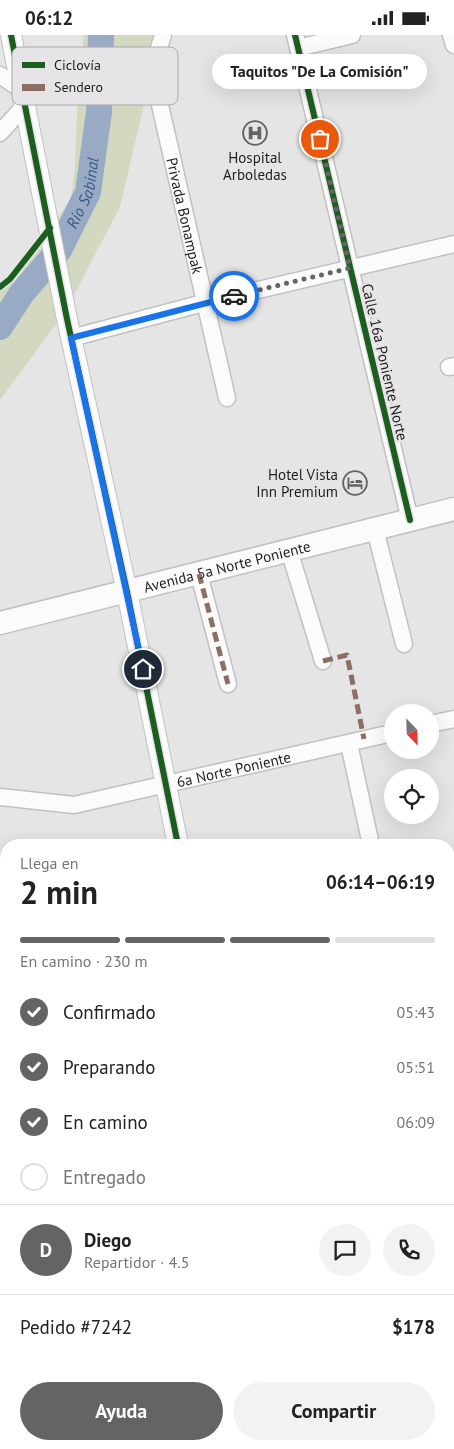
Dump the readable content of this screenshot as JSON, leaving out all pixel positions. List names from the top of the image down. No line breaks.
{"streets":{"main road":["Avenida 5a Norte Poniente"],"street":["Privada Bonampak","Calle 16a Poniente Norte","6a Norte Poniente"]},"crossings":[["Calle 16a Poniente Norte","Avenida 5a Norte Poniente"]],"water":["Río Sabinal"],"places":{"hospital":["Hospital Arboledas"],"other":["Taquitos \"De La Comisión\""],"hotel":["Hotel Vista Inn Premium"]},"legend":["Ciclovía","Sendero"],"north":"bottom right","page":{"status":"06:12","bubble":"Taquitos \"De La Comisión\"","heading":["2 min","Llega en","06:14–06:19"],"panel":["Diego","Repartidor · 4.5","Pedido #7242","$178"],"bar":"En camino · 230 m","list":[["Confirmado","05:43"],["Preparando","05:51"],["En camino","06:09"],"Entregado"],"round":"D","buttons":["Ayuda","Compartir"]}}
